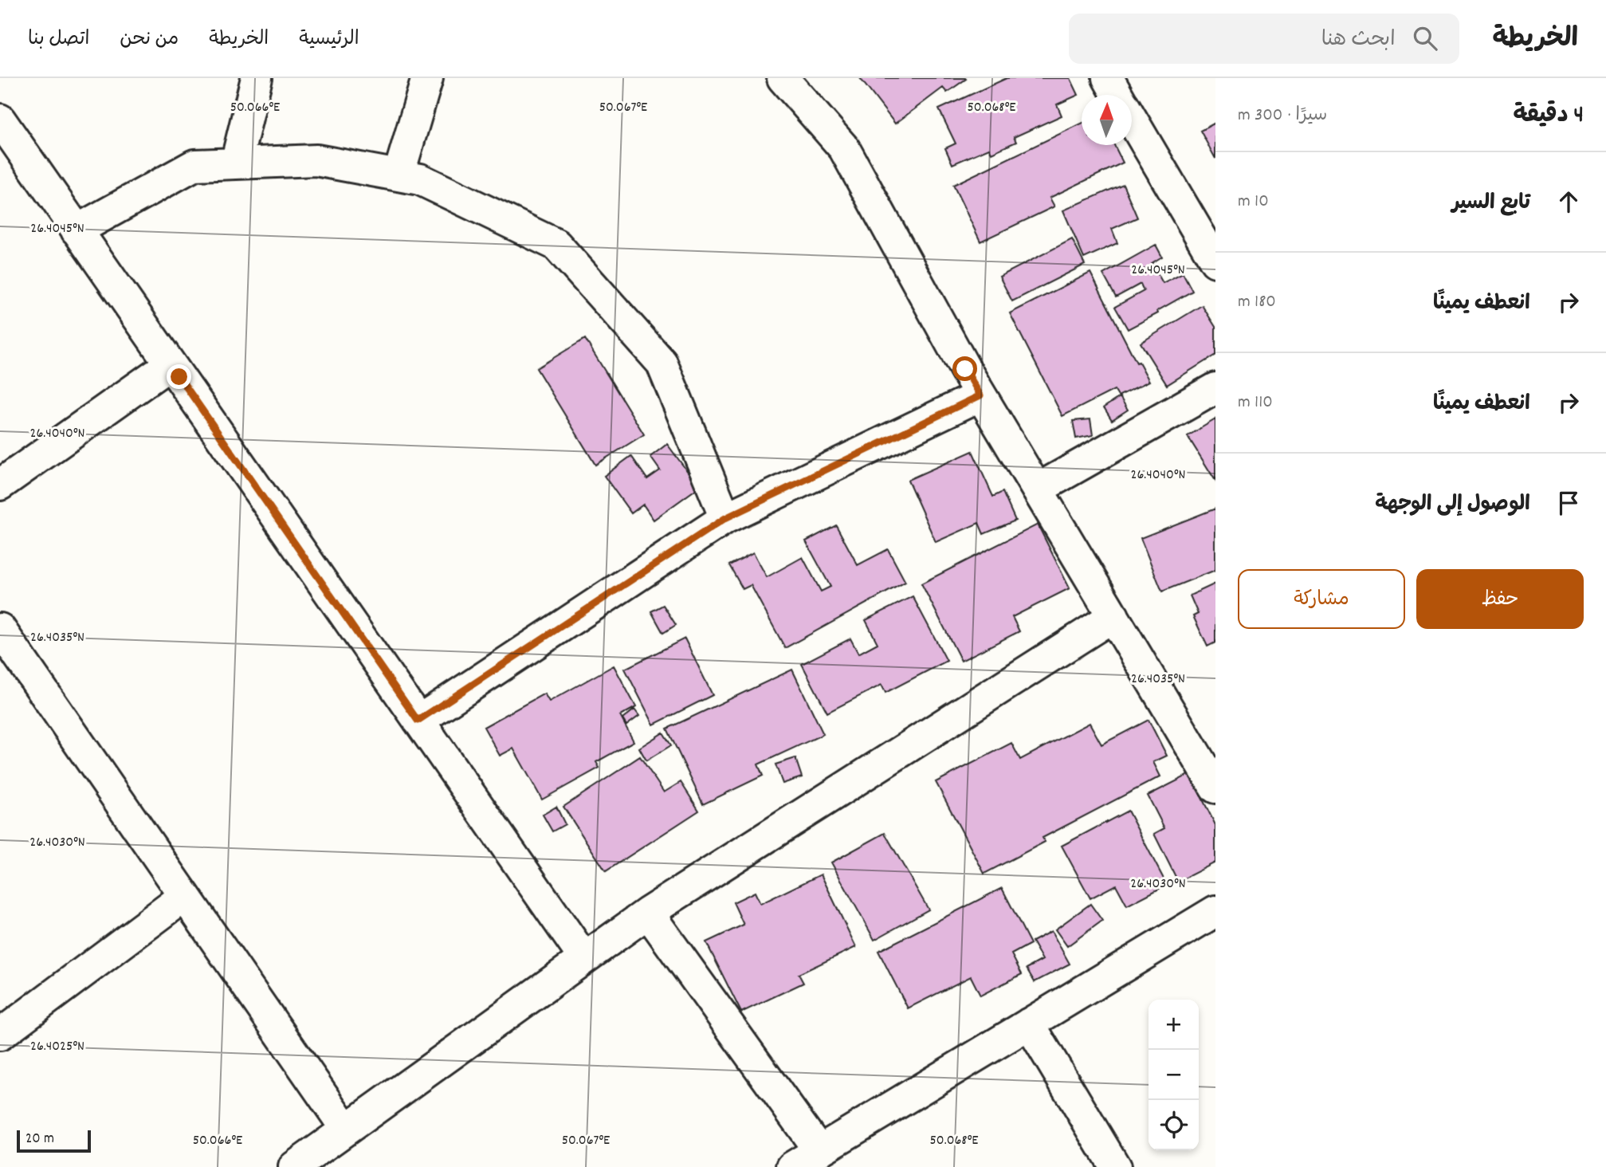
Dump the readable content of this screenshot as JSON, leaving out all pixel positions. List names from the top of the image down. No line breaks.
{"scale_bar":"20 m","north":"top","page":{"header":"الخريطة","search":"ابحث هنا","nav":["الرئيسية","الخريطة","من نحن","اتصل بنا"],"heading":["4 دقيقة","سيرًا · 300 m"],"list":[["تابع السير","10 m"],["انعطف يمينًا","180 m"],["انعطف يمينًا","110 m"],"الوصول إلى الوجهة"],"buttons":["حفظ","مشاركة"],"map_buttons":["+","−"],"scale":"20 m"},"coordinates":["50.066°E","50.067°E","50.068°E","26.4045°N","26.4040°N","26.4035°N","26.4030°N","26.4025°N"]}
